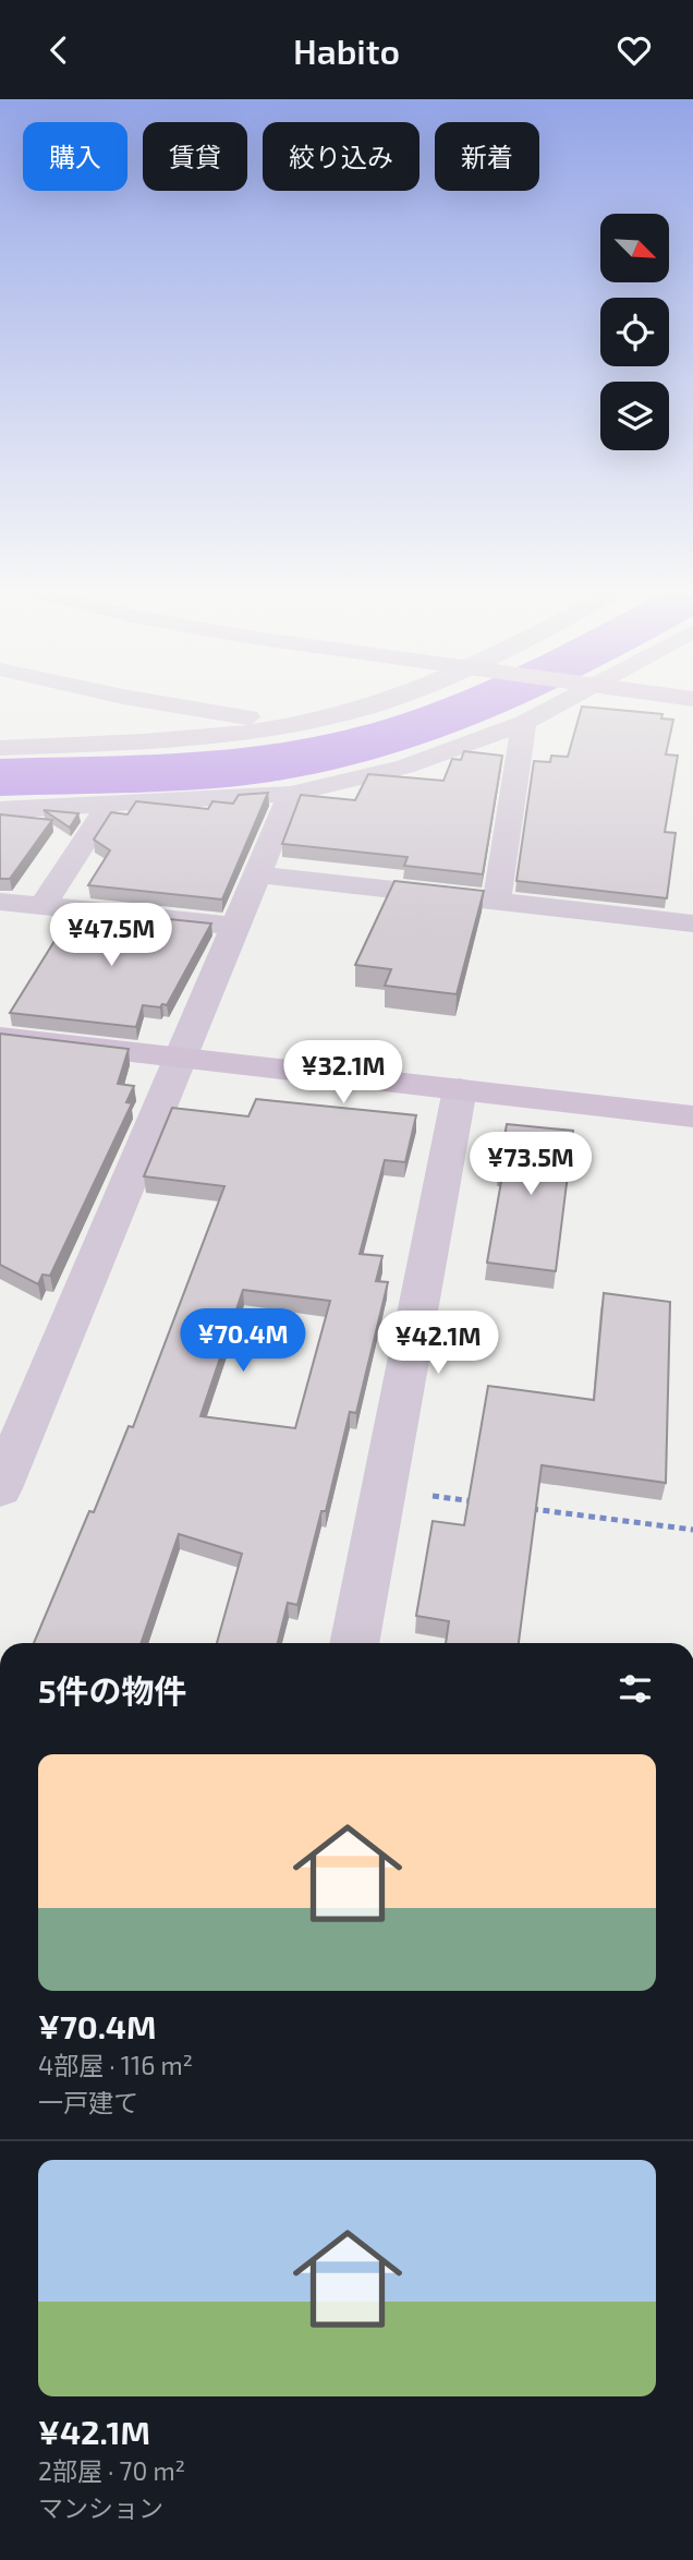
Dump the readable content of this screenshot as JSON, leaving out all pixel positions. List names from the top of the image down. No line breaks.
{"north":"bottom right","page":{"header":"Habito","chip":["購入","賃貸","絞り込み","新着"],"price":["¥47.5M","¥32.1M","¥73.5M","¥70.4M","¥42.1M"],"heading":"5件の物件","list":[{"name":"¥70.4M","note":"4部屋 · 116 m² · 一戸建て"},{"name":"¥42.1M","note":"2部屋 · 70 m² · マンション"}]}}
